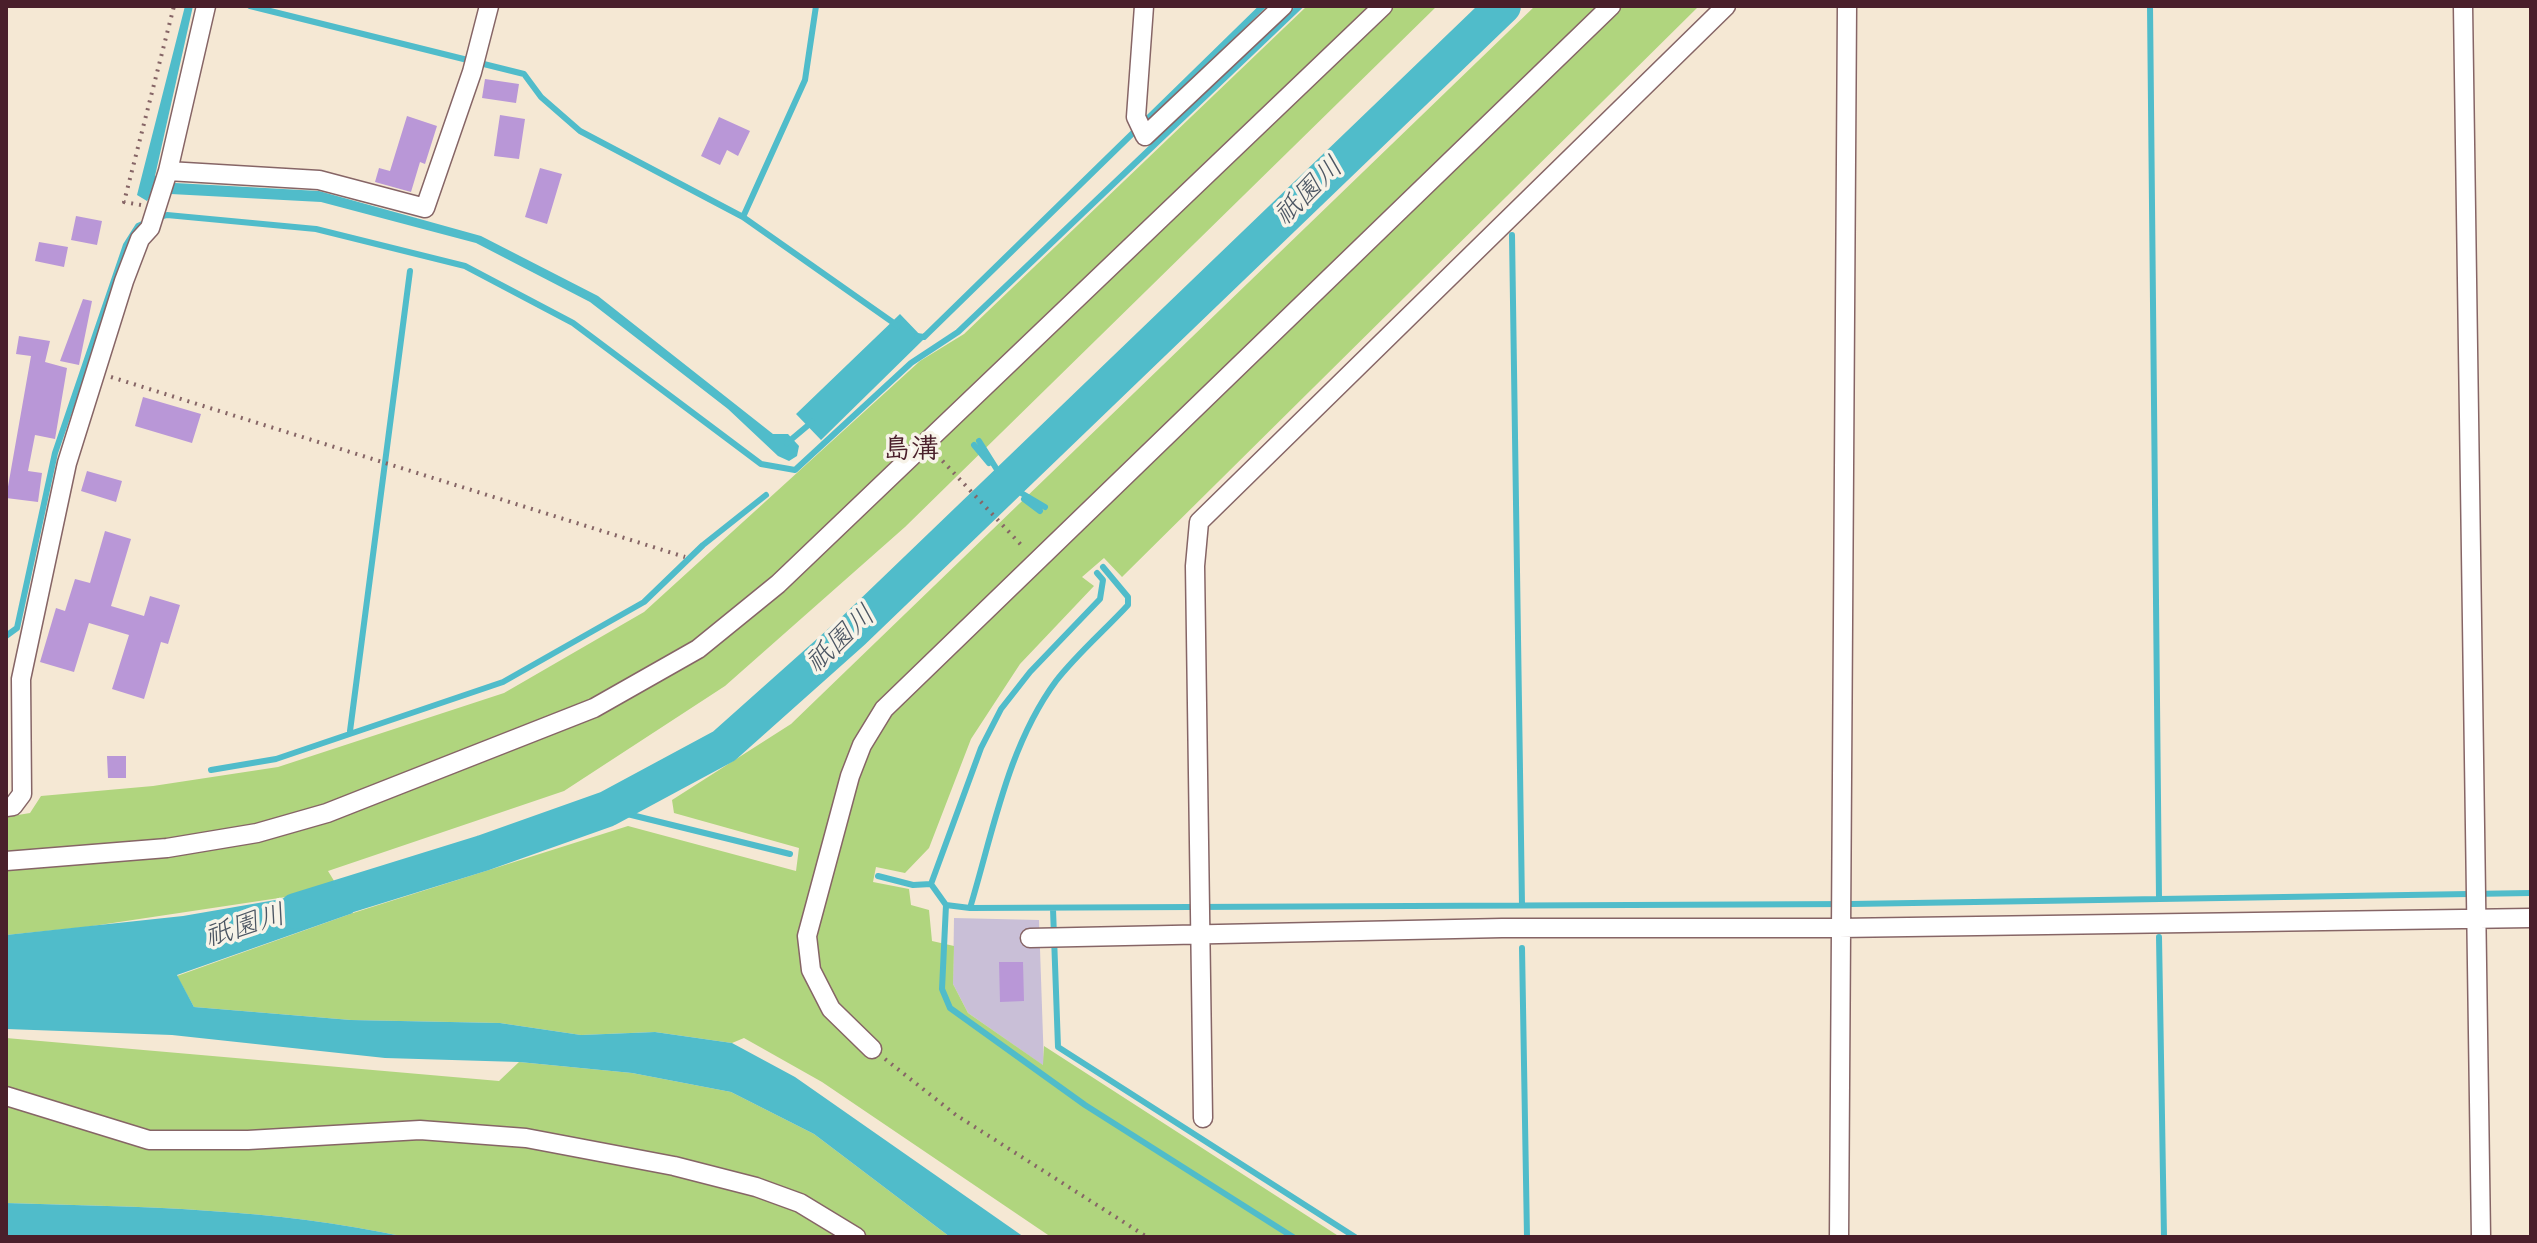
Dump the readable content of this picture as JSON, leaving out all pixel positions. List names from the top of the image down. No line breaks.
{"districts":["島溝"],"water":["祇園川"]}
